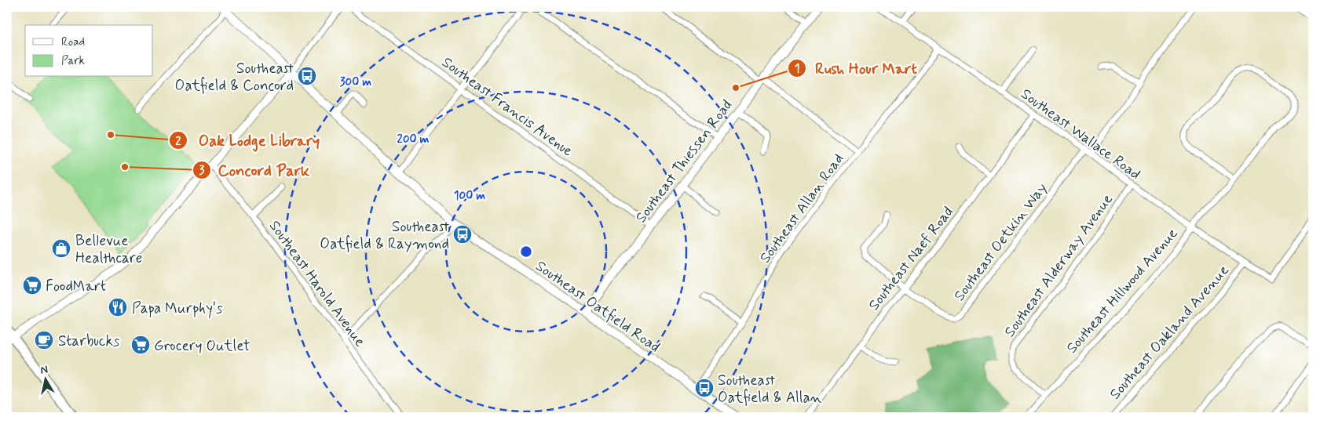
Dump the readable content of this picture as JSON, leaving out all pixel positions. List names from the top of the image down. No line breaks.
{"streets":{"main road":["Southeast Thiessen Road","Southeast Oatfield Road"],"street":["Southeast Francis Avenue","Southeast Wallace Road","Southeast Allan Road","Southeast Oetkin Way","Southeast Naef Road","Southeast Alderway Avenue","Southeast Harold Avenue","Southeast Hillwood Avenue","Southeast Oakland Avenue"]},"crossings":[["Southeast Francis Avenue","Southeast Thiessen Road"],["Southeast Wallace Road","Southeast Allan Road"],["Southeast Wallace Road","Southeast Oetkin Way"],["Southeast Wallace Road","Southeast Naef Road"],["Southeast Wallace Road","Southeast Alderway Avenue"],["Southeast Wallace Road","Southeast Hillwood Avenue"],["Southeast Wallace Road","Southeast Oakland Avenue"],["Southeast Thiessen Road","Southeast Oatfield Road"],["Southeast Allan Road","Southeast Oatfield Road"],["Southeast Oetkin Way","Southeast Naef Road"],["Southeast Alderway Avenue","Southeast Hillwood Avenue"]],"places":{"bus stop":["Southeast Oatfield & Concord","Southeast Oatfield & Raymond","Southeast Oatfield & Allan"],"other":["Rush Hour Mart","Oak Lodge Library","Concord Park"],"shop":["Bellevue Healthcare"],"supermarket":["FoodMart","Grocery Outlet"],"restaurant":["Papa Murphy's"],"cafe":["Starbucks"]},"legend":["Road","Park"],"north":"top","rings":["300 m","200 m","100 m"]}
